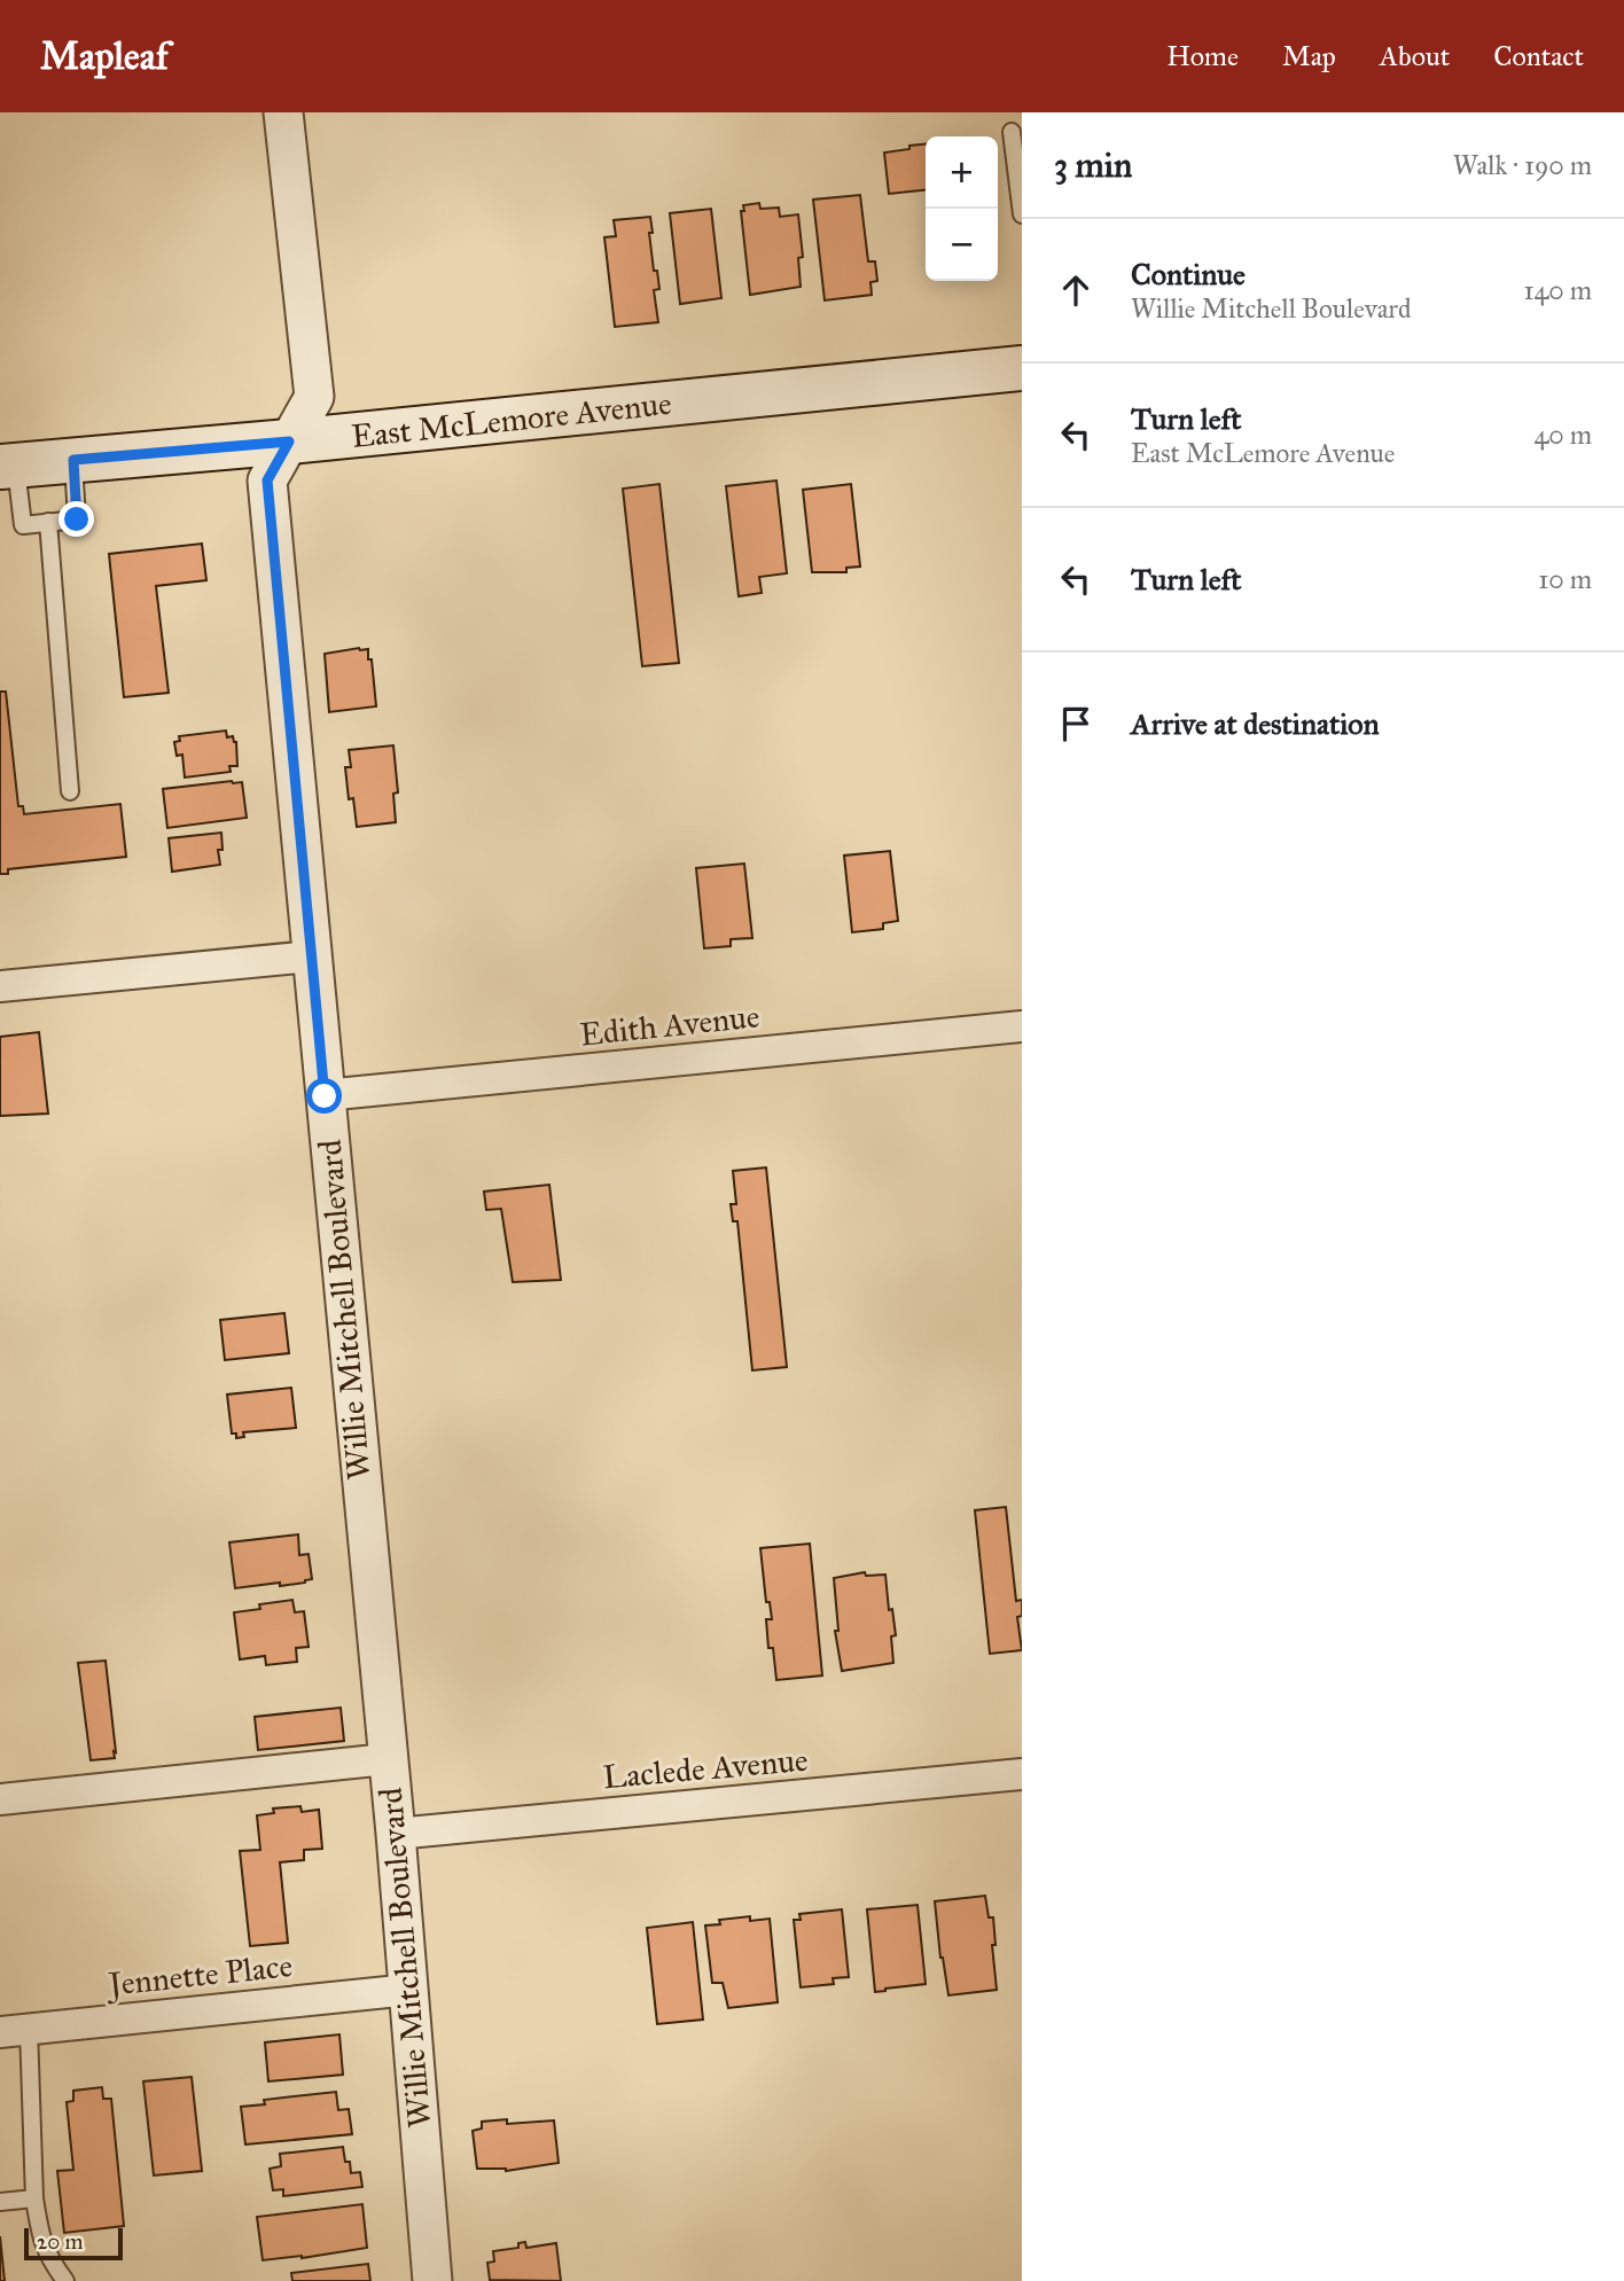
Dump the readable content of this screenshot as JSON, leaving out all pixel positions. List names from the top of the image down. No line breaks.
{"streets":{"main road":["East McLemore Avenue"],"street":["Edith Avenue","Willie Mitchell Boulevard","Laclede Avenue","Jennette Place"]},"crossings":[["East McLemore Avenue","Willie Mitchell Boulevard"],["Edith Avenue","Willie Mitchell Boulevard"],["Willie Mitchell Boulevard","Laclede Avenue"],["Willie Mitchell Boulevard","Jennette Place"]],"scale_bar":"20 m","page":{"header":"Mapleaf","nav":["Home","Map","About","Contact"],"heading":["3 min","Walk · 190 m"],"map_buttons":["+","−"],"list":[["Continue","Willie Mitchell Boulevard","140 m"],["Turn left","East McLemore Avenue","40 m"],["Turn left","10 m"],"Arrive at destination"],"scale":"20 m"}}
